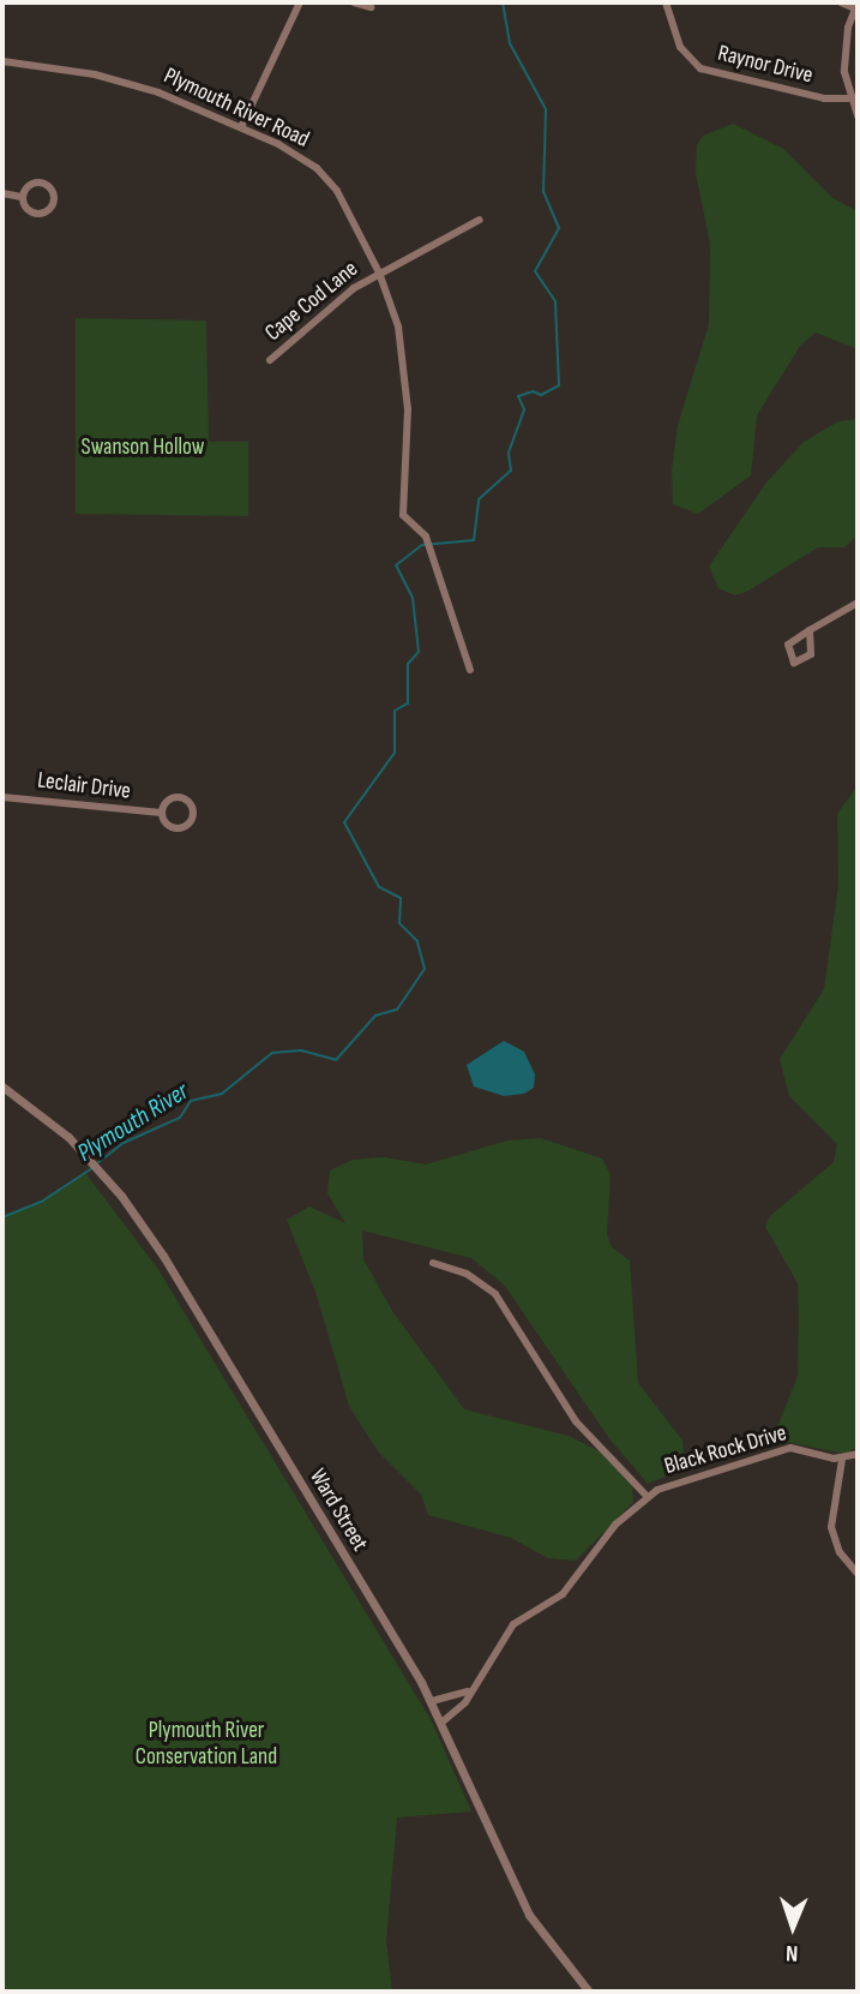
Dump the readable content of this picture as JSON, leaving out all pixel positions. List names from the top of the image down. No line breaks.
{"streets":{"street":["Raynor Drive","Plymouth River Road","Cape Cod Lane","Leclair Drive","Black Rock Drive","Ward Street"]},"crossings":[["Plymouth River Road","Cape Cod Lane"],["Black Rock Drive","Ward Street"]],"water":["Plymouth River"],"parks":["Swanson Hollow","Plymouth River Conservation Land"],"north":"bottom"}
